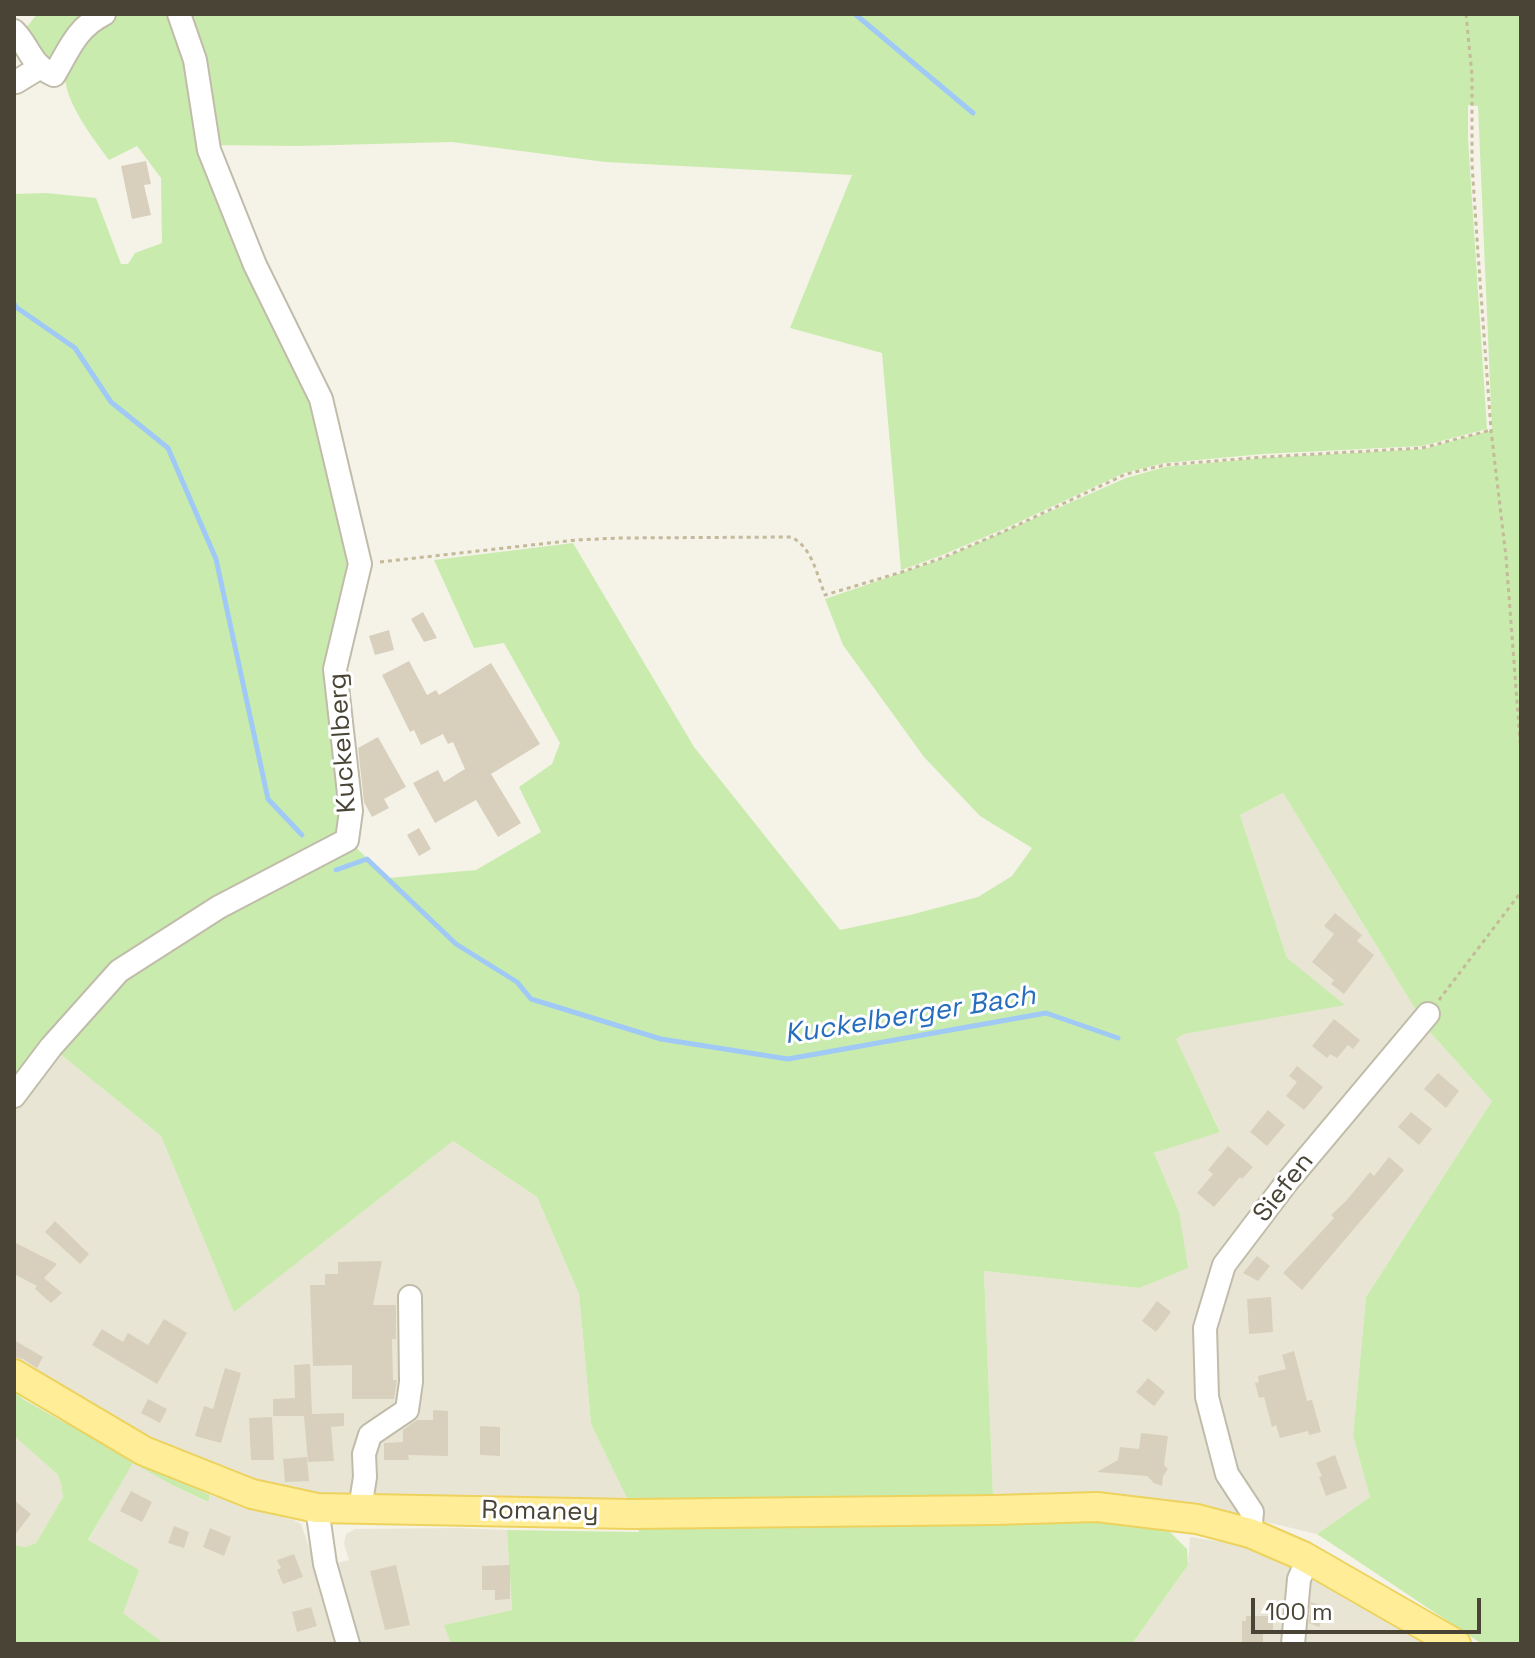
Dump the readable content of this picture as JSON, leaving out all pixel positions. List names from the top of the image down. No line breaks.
{"streets":{"main road":["Romaney"],"street":["Kuckelberg","Siefen"]},"crossings":[["Siefen","Romaney"]],"water":["Kuckelberger Bach"],"scale_bar":"100 m"}
